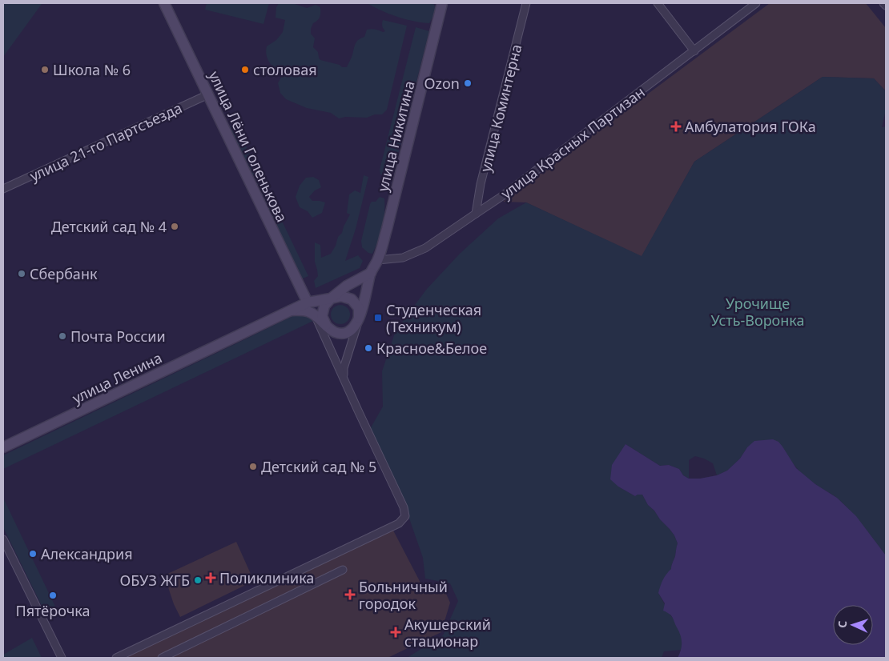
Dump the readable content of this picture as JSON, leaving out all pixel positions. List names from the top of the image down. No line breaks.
{"streets":{"main road":["улица Никитина","улица Лёни Голенькова","улица Ленина"],"street":["улица Коминтерна","улица 21-го Партсъезда","улица Красных Партизан"]},"crossings":[["улица Коминтерна","улица Красных Партизан"],["улица Никитина","улица Красных Партизан"],["улица 21-го Партсъезда","улица Лёни Голенькова"],["улица Лёни Голенькова","улица Ленина"]],"parks":["Урочище Усть-Воронка"],"places":{"other":["Школа № 6","столовая","Ozon","Детский сад № 4","Сбербанк","Почта России","Красное&Белое","Детский сад № 5","Александрия","ОБУЗ ЖГБ","Пятёрочка"],"health":["Амбулатория ГОКа","Поликлиника","Больничный городок","Акушерский стационар"],"transit":["Студенческая (Техникум)"]},"north":"left"}
